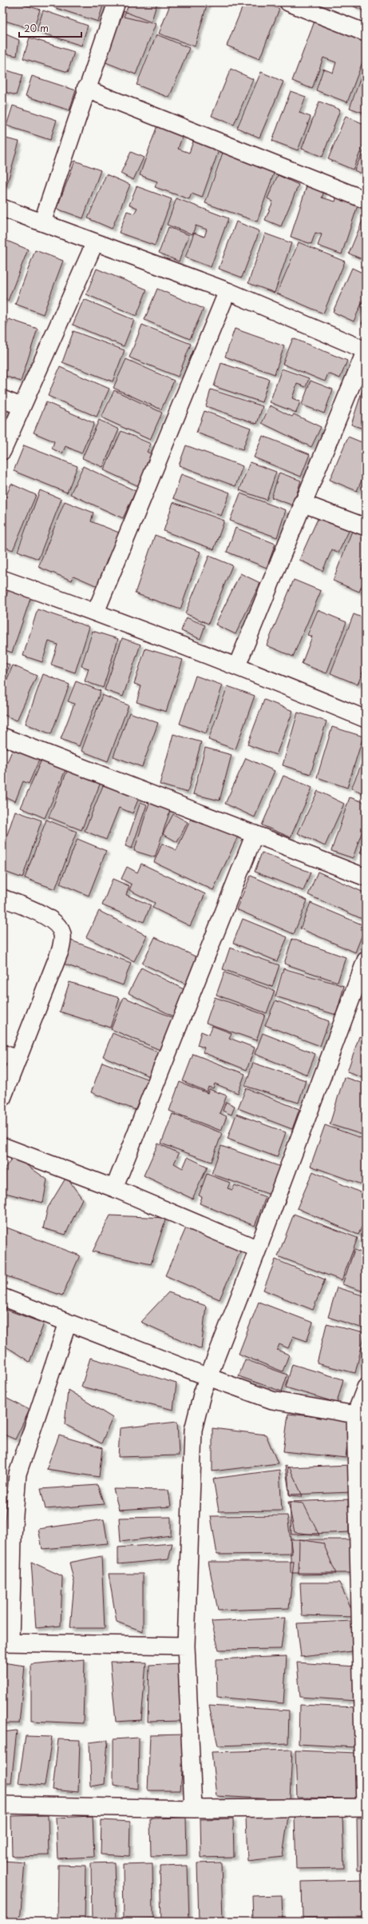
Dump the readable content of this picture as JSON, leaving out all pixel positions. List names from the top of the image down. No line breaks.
{"scale_bar":"20 m"}
